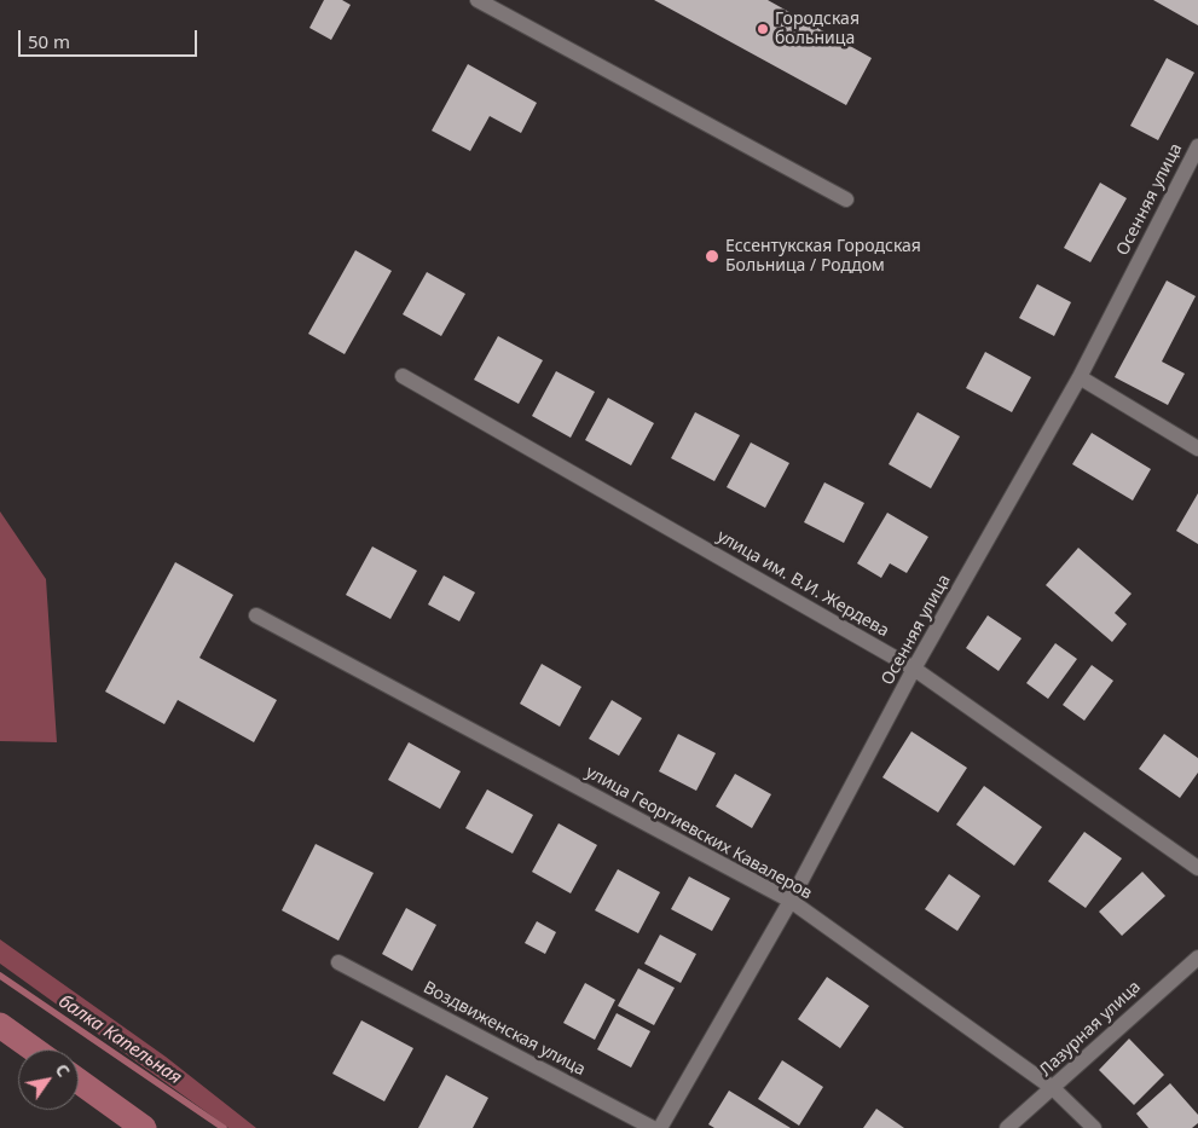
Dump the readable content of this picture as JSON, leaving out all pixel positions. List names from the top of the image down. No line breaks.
{"streets":{"street":["Осенняя улица","улица им. В.И. Жердева","улица Георгиевских Кавалеров","Воздвиженская улица","Лазурная улица"]},"crossings":[["Осенняя улица","улица им. В.И. Жердева"],["Осенняя улица","улица Георгиевских Кавалеров"],["улица Георгиевских Кавалеров","Лазурная улица"]],"water":["балка Капельная"],"places":["Городская больница","Ессентукская Городская Больница / Роддом"],"scale_bar":"50 m","north":"top right"}
